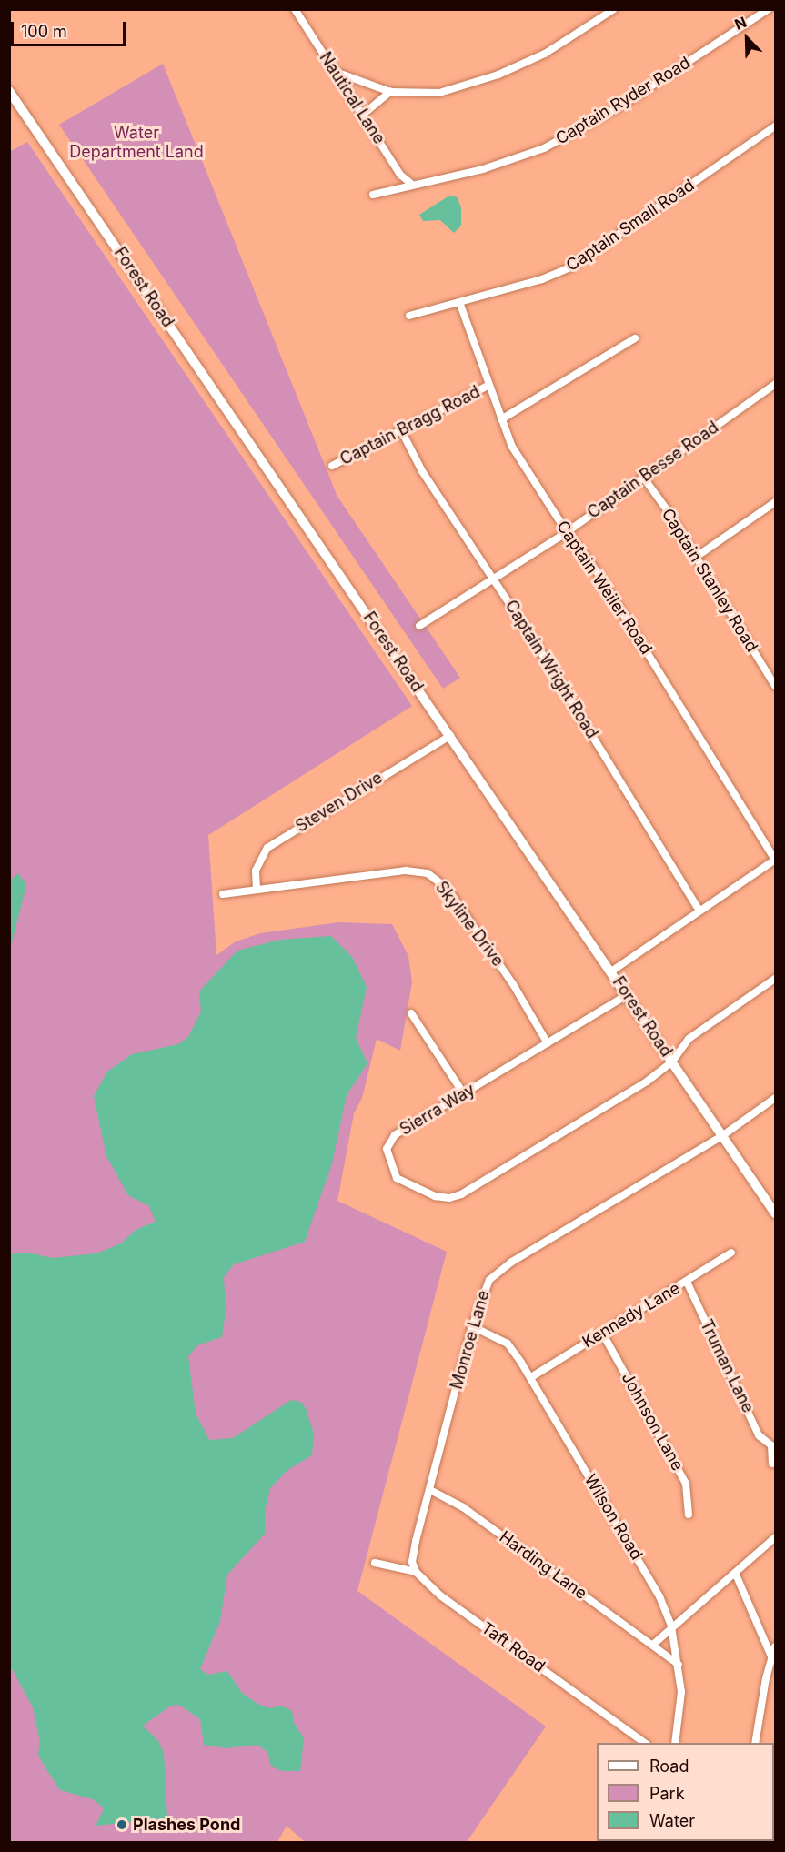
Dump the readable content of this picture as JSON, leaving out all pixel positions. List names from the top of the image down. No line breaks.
{"streets":{"main road":["Forest Road"],"street":["Nautical Lane","Captain Ryder Road","Captain Small Road","Captain Bragg Road","Captain Besse Road","Captain Stanley Road","Captain Weiler Road","Captain Wright Road","Steven Drive","Skyline Drive","Sierra Way","Kennedy Lane","Monroe Lane","Truman Lane","Johnson Lane","Wilson Road","Harding Lane","Taft Road"]},"crossings":[["Nautical Lane","Captain Ryder Road"],["Captain Small Road","Captain Weiler Road"],["Forest Road","Steven Drive"],["Forest Road","Sierra Way"],["Forest Road","Monroe Lane"],["Captain Bragg Road","Captain Weiler Road"],["Captain Bragg Road","Captain Wright Road"],["Captain Besse Road","Captain Stanley Road"],["Captain Besse Road","Captain Weiler Road"],["Captain Besse Road","Captain Wright Road"],["Steven Drive","Skyline Drive"],["Skyline Drive","Sierra Way"],["Kennedy Lane","Truman Lane"],["Kennedy Lane","Johnson Lane"],["Kennedy Lane","Wilson Road"],["Monroe Lane","Wilson Road"],["Monroe Lane","Harding Lane"],["Monroe Lane","Taft Road"],["Wilson Road","Harding Lane"]],"parks":["Water Department Land"],"places":["Plashes Pond"],"legend":["Road","Park","Water"],"scale_bar":"100 m","north":"top left"}
